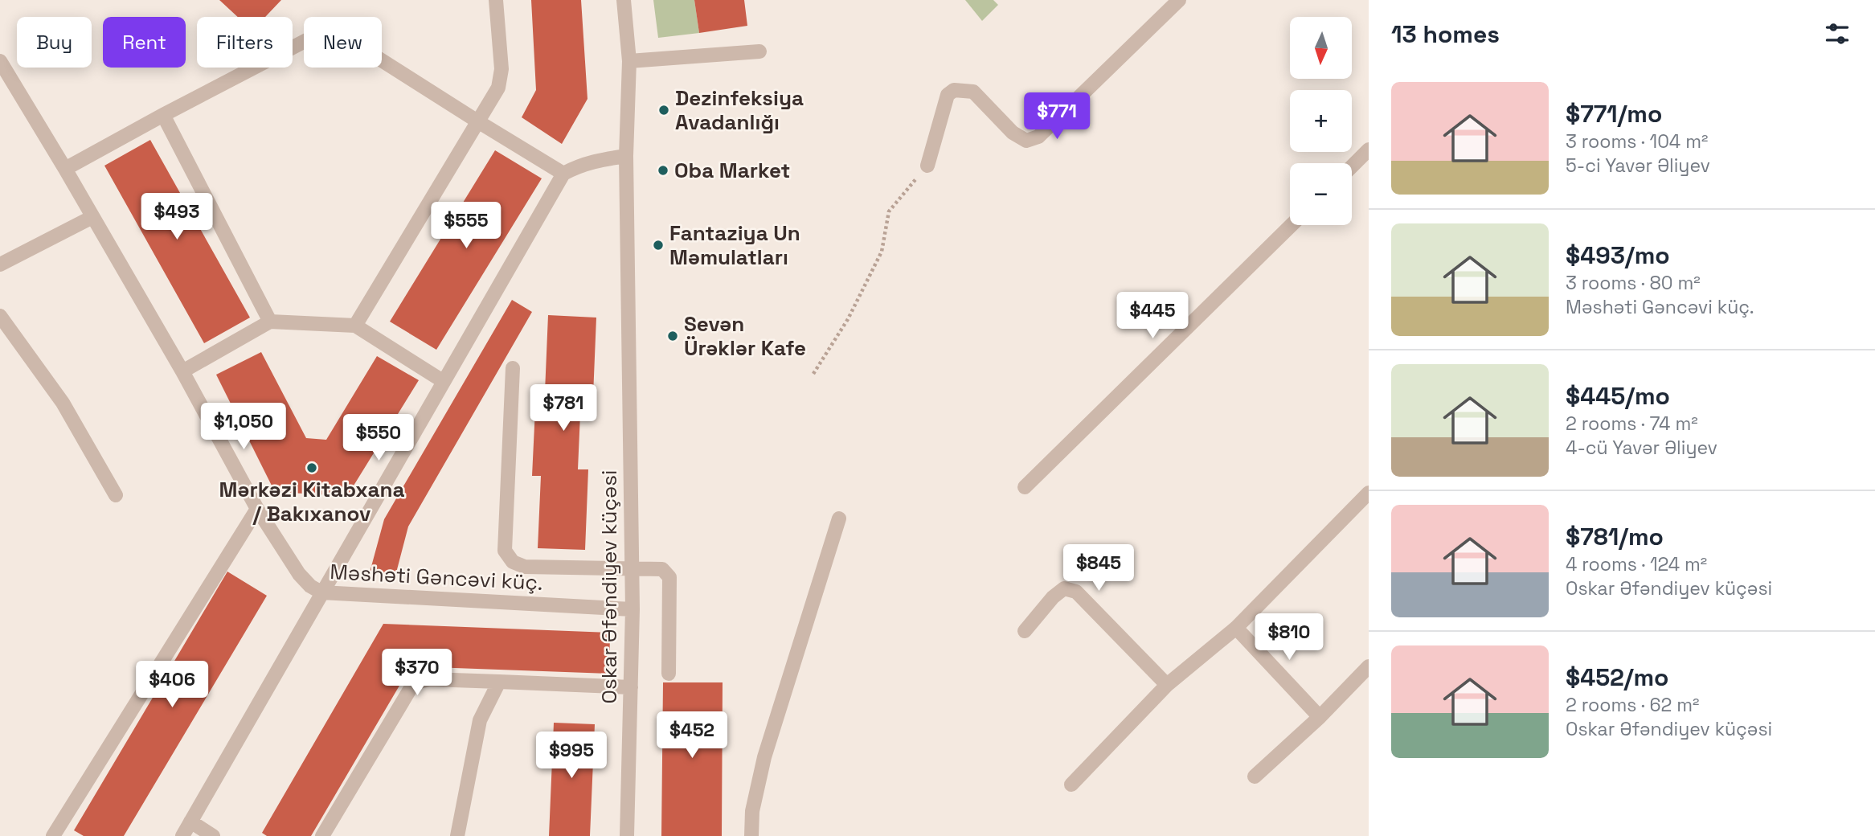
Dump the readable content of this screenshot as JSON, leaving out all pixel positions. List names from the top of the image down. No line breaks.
{"streets":{"street":["Məshəti Gəncəvi küç.","Oskar Əfəndiyev küçəsi"]},"crossings":[["Məshəti Gəncəvi küç.","Oskar Əfəndiyev küçəsi"]],"places":["Dezinfeksiya Avadanlığı","Oba Market","Fantaziya Un Məmulatları","Sevən Ürəklər Kafe","Mərkəzi Kitabxana / Bakıxanov"],"north":"bottom","page":{"heading":"13 homes","map_buttons":["+","−"],"chip":["Buy","Rent","Filters","New"],"list":[{"name":"$771/mo","note":"3 rooms · 104 m² · 5-ci Yavər Əliyev"},{"name":"$493/mo","note":"3 rooms · 80 m² · Məshəti Gəncəvi küç."},{"name":"$445/mo","note":"2 rooms · 74 m² · 4-cü Yavər Əliyev"},{"name":"$781/mo","note":"4 rooms · 124 m² · Oskar Əfəndiyev küçəsi"},{"name":"$452/mo","note":"2 rooms · 62 m² · Oskar Əfəndiyev küçəsi"}],"price":["$771","$493","$555","$445","$781","$1,050","$550","$845","$810","$370","$406","$452","$995"]}}
